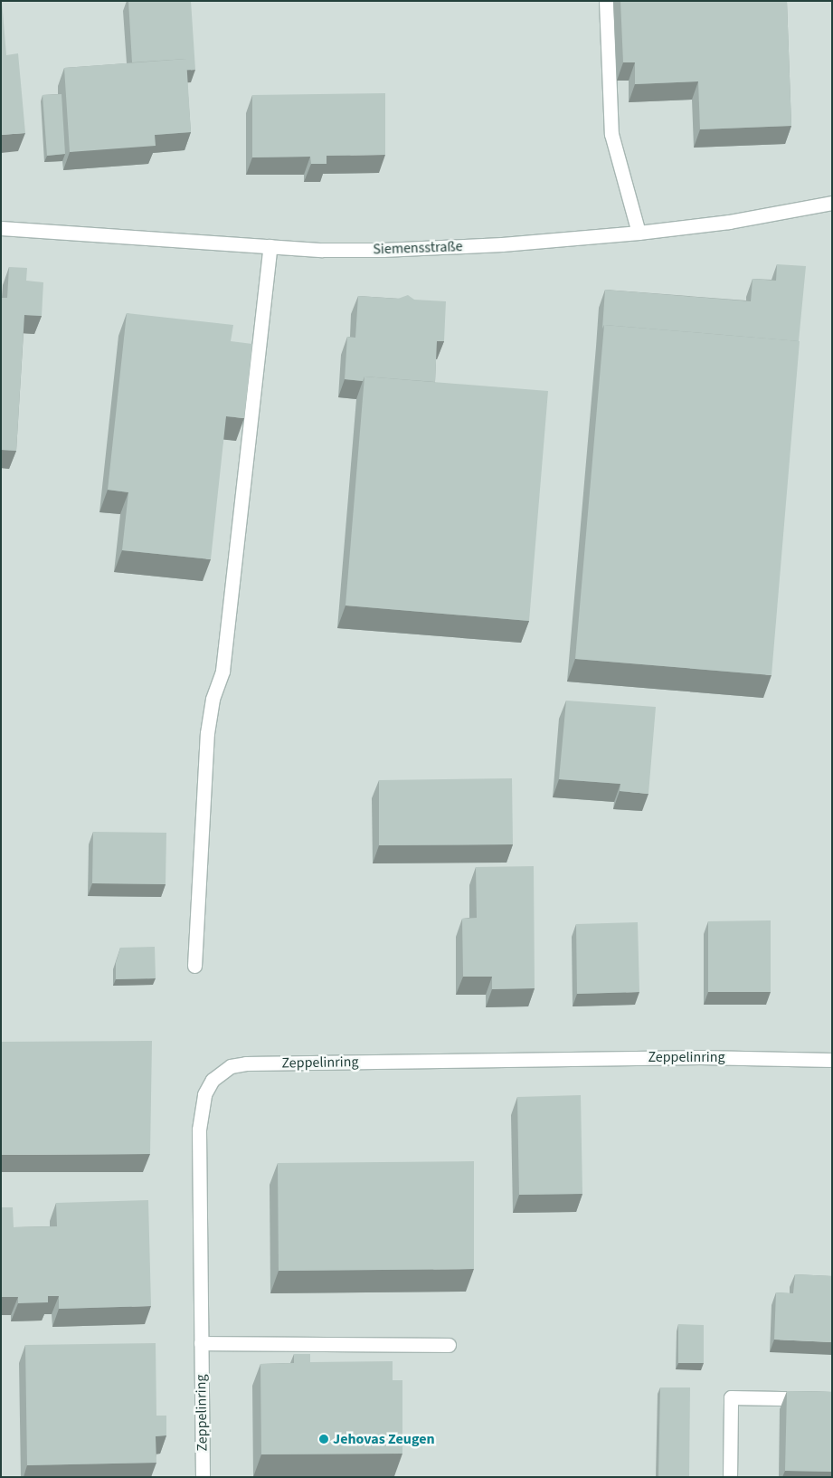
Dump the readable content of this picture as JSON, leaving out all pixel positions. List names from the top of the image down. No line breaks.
{"streets":{"street":["Siemensstraße","Zeppelinring"]},"places":["Jehovas Zeugen"]}
